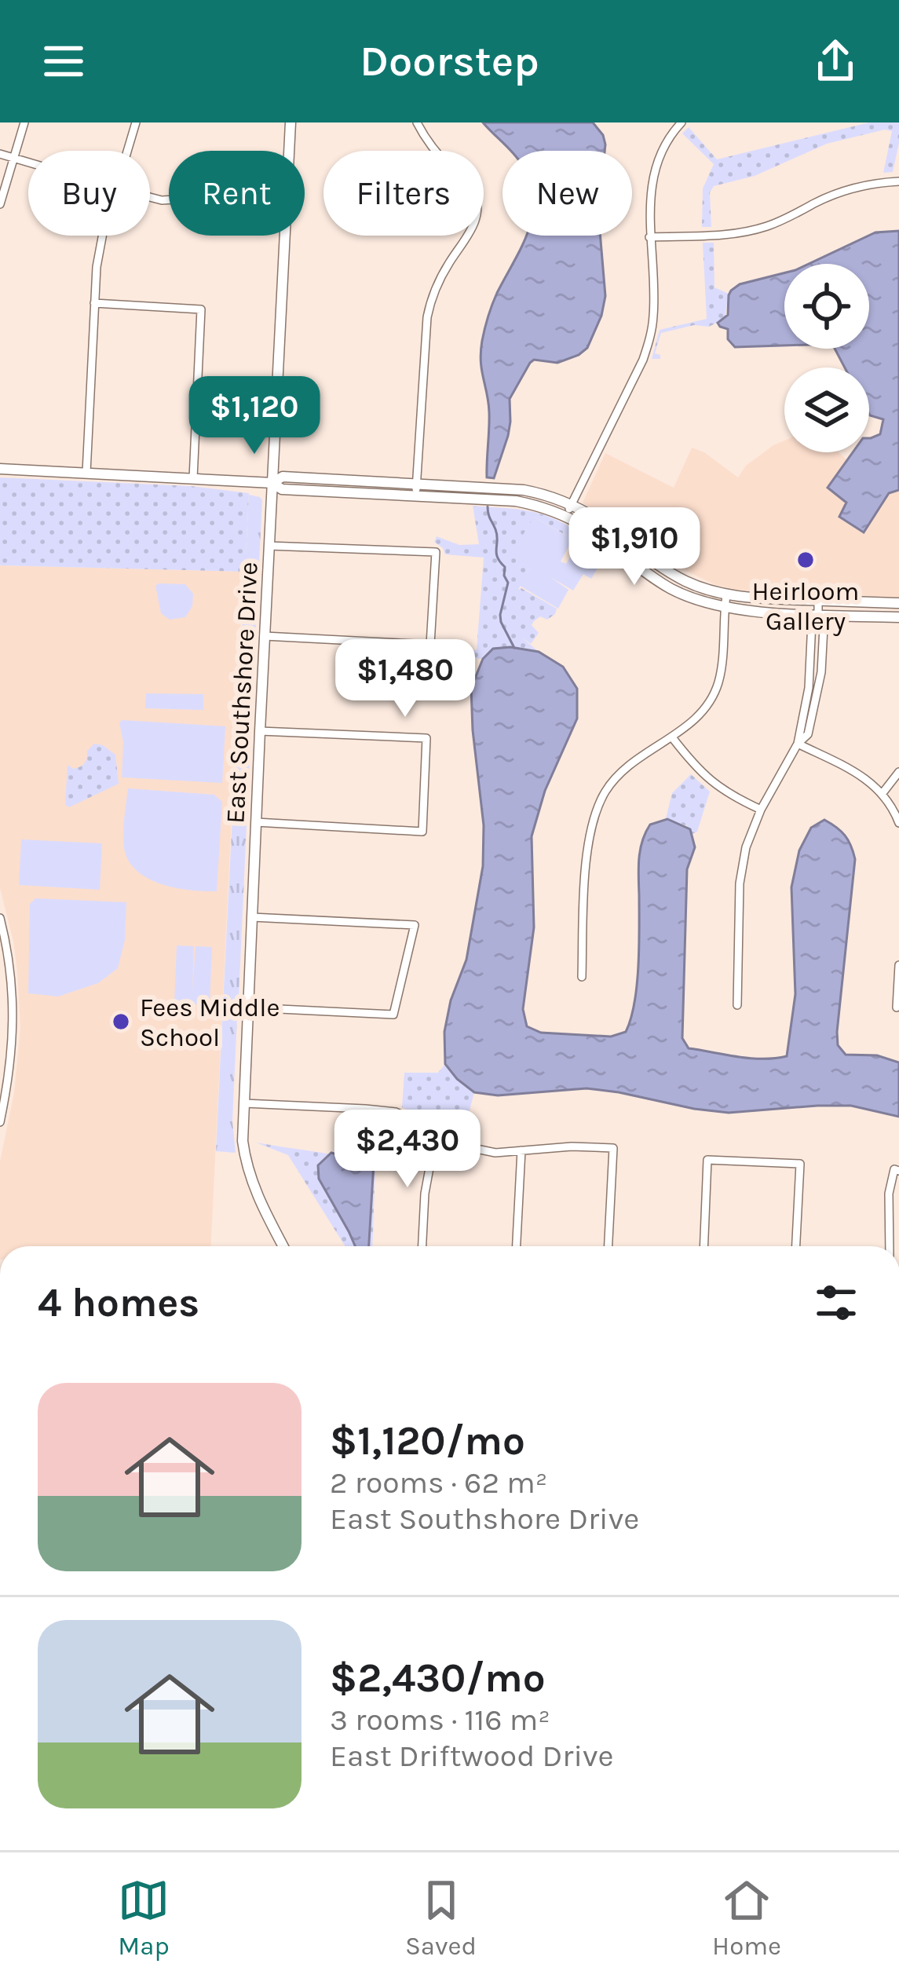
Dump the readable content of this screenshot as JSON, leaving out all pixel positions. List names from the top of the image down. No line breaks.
{"streets":{"street":["East Southshore Drive"]},"places":["Heirloom Gallery","Fees Middle School"],"page":{"header":"Doorstep","chip":["Buy","Rent","Filters","New"],"price":["$1,120","$1,910","$1,480","$2,430"],"heading":"4 homes","list":[{"name":"$1,120/mo","note":"2 rooms · 62 m² · East Southshore Drive"},{"name":"$2,430/mo","note":"3 rooms · 116 m² · East Driftwood Drive"}],"tabs":["Map","Saved","Home"]}}
